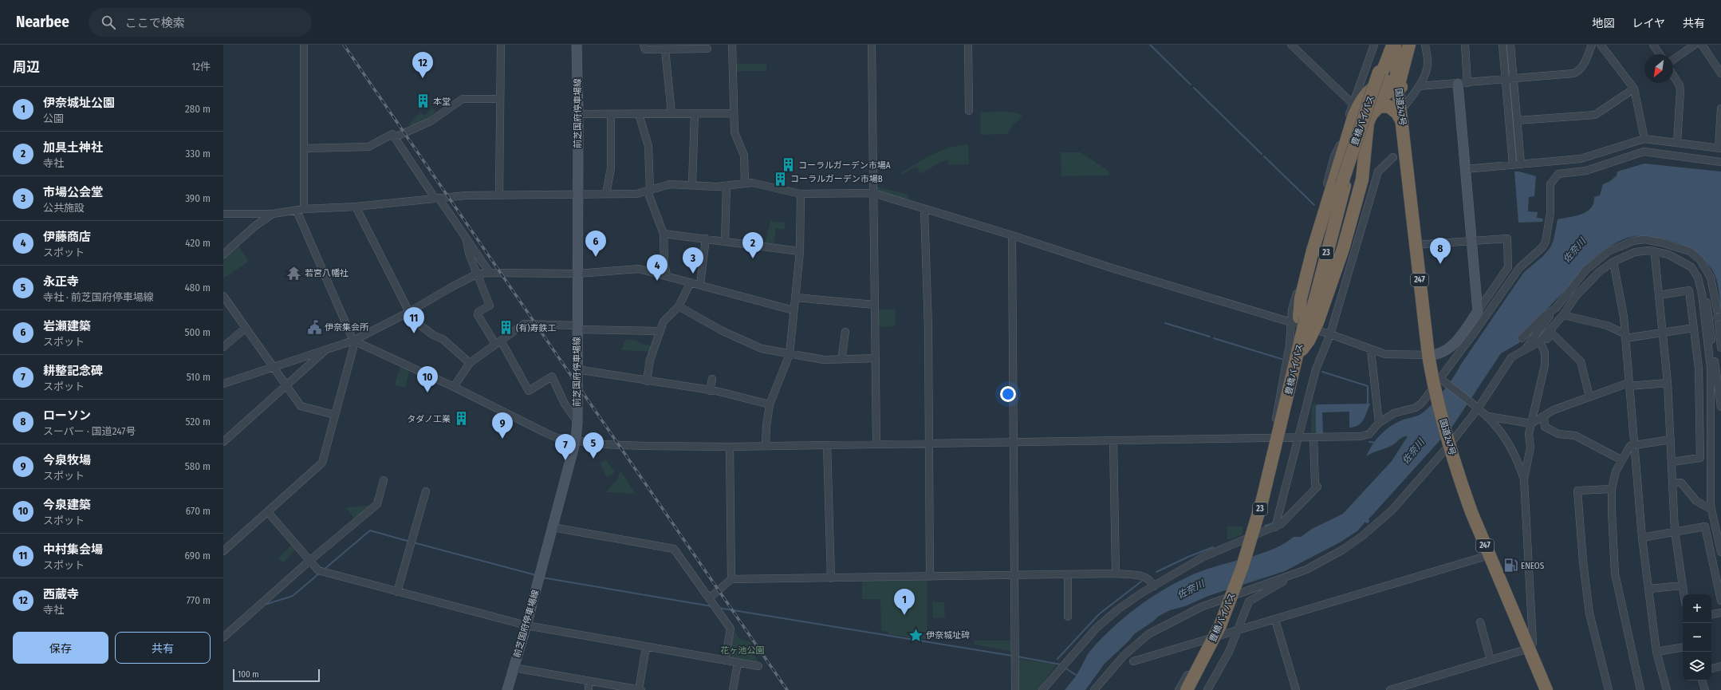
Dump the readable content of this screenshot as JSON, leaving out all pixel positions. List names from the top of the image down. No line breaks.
{"streets":{"highway":["国道247号","豊橋バイパス","23","247"],"main road":["前芝国府停車場線"]},"crossings":[["国道247号","豊橋バイパス"]],"water":["佐奈川"],"parks":["花ヶ池公園"],"places":{"building":["本堂","コーラルガーデン市場A","コーラルガーデン市場B","(有)寿鉄工","タダノ工業"],"temple":["若宮八幡社"],"public building":["伊奈集会所"],"fuel station":["ENEOS"],"place":["伊奈城址碑"]},"scale_bar":"100 m","north":"bottom left","page":{"header":"Nearbee","search":"ここで検索","nav":["地図","レイヤ","共有"],"heading":["周辺","12件"],"pins":["12","6","2","8","3","4","11","10","9","5","7","1"],"list":[{"mark":"1","name":"伊奈城址公園","note":"公園","value":"280 m"},{"mark":"2","name":"加具土神社","note":"寺社","value":"330 m"},{"mark":"3","name":"市場公会堂","note":"公共施設","value":"390 m"},{"mark":"4","name":"伊藤商店","note":"スポット","value":"420 m"},{"mark":"5","name":"永正寺","note":"寺社 · 前芝国府停車場線","value":"480 m"},{"mark":"6","name":"岩瀬建築","note":"スポット","value":"500 m"},{"mark":"7","name":"耕整記念碑","note":"スポット","value":"510 m"},{"mark":"8","name":"ローソン","note":"スーパー · 国道247号","value":"520 m"},{"mark":"9","name":"今泉牧場","note":"スポット","value":"580 m"},{"mark":"10","name":"今泉建築","note":"スポット","value":"670 m"},{"mark":"11","name":"中村集会場","note":"スポット","value":"690 m"},{"mark":"12","name":"西蔵寺","note":"寺社","value":"770 m"}],"map_buttons":["+","−"],"buttons":["保存","共有"],"scale":"100 m"}}
